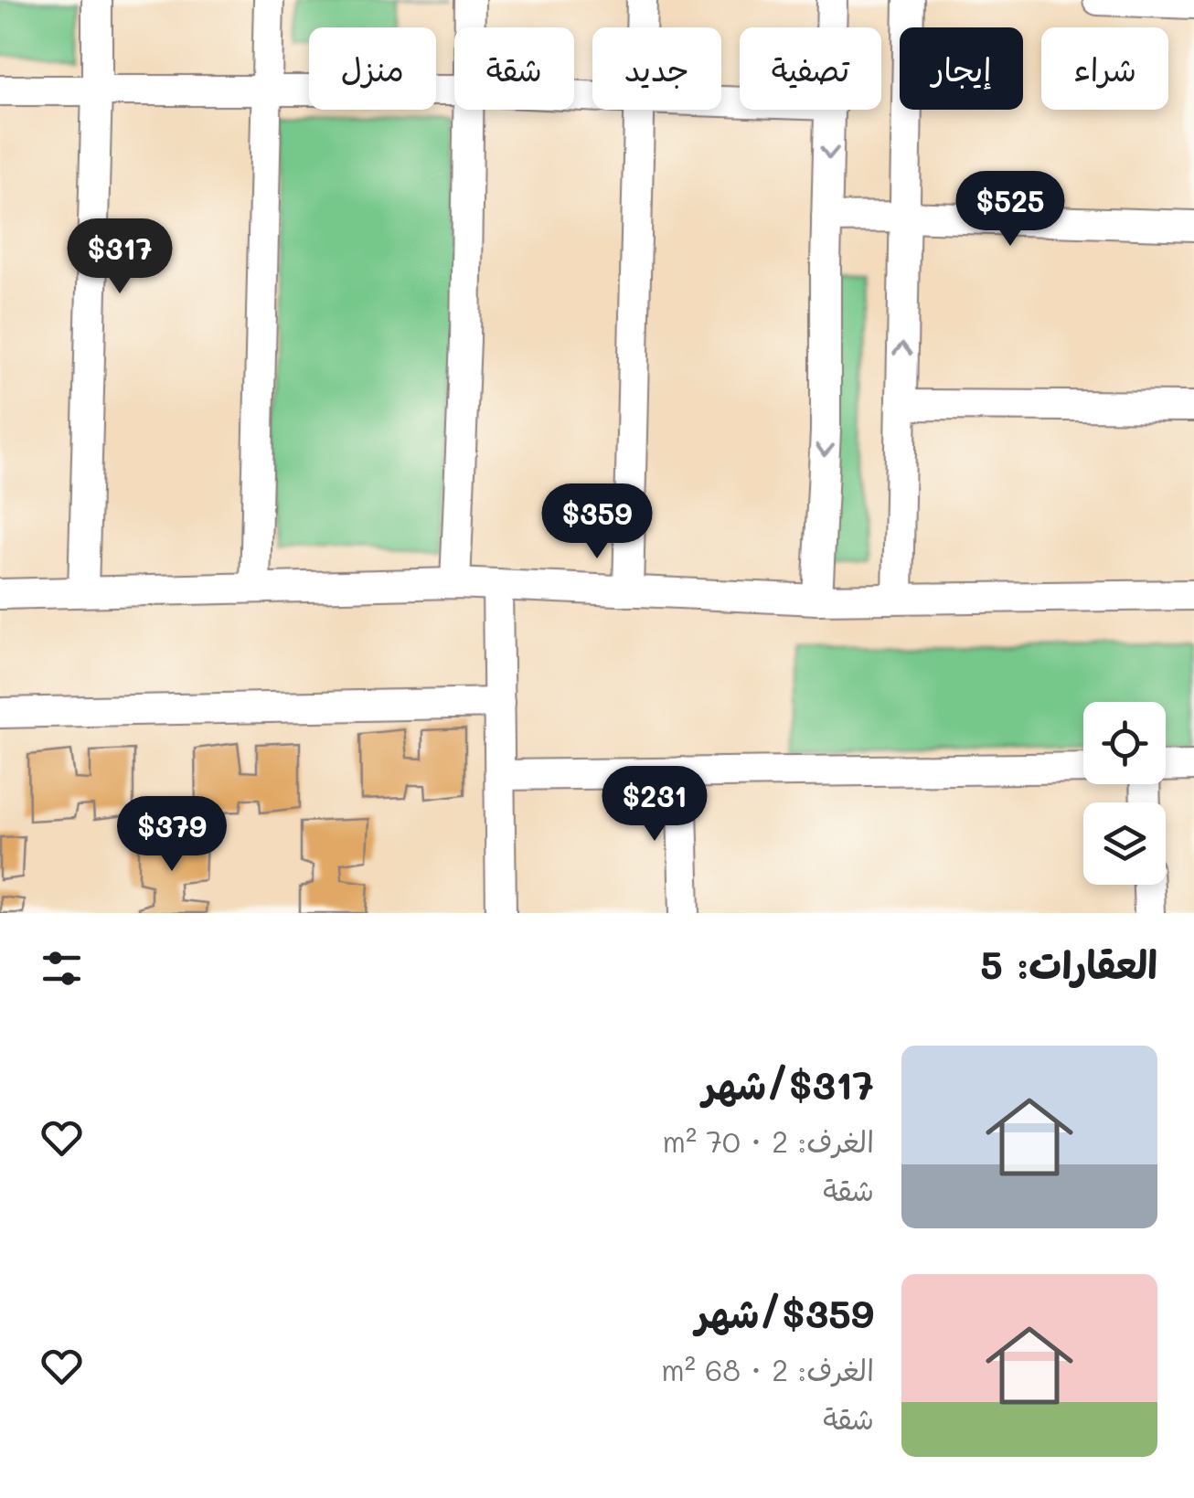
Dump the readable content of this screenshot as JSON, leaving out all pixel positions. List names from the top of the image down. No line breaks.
{"page":{"chip":["شراء","إيجار","تصفية","جديد","شقة","منزل"],"price":["$525","$317","$359","$231","$379"],"heading":"العقارات: 5","list":[{"name":"$317/شهر","note":"الغرف: 2 · 70 m² · شقة"},{"name":"$359/شهر","note":"الغرف: 2 · 68 m² · شقة"}]}}
